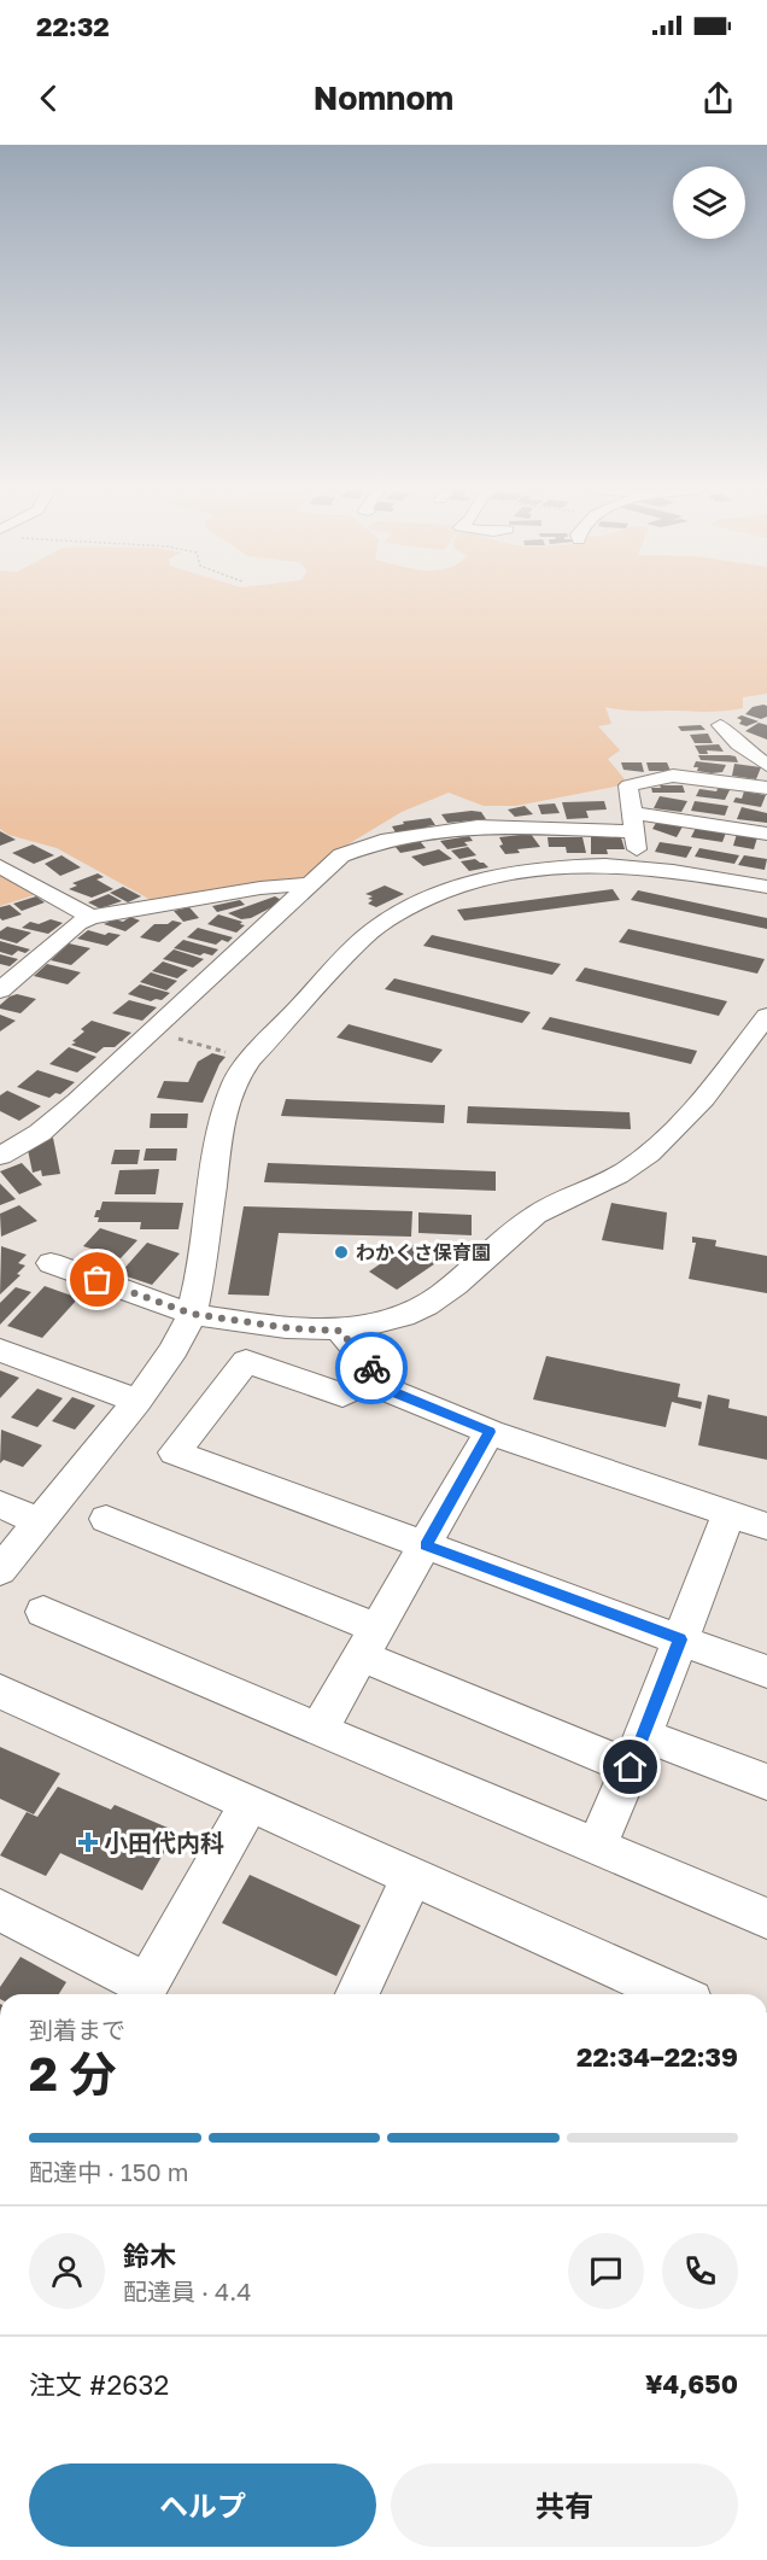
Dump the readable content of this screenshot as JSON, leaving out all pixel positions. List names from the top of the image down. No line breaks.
{"places":{"other":["わかくさ保育園"],"health":["小田代内科"]},"page":{"status":"22:32","header":"Nomnom","heading":["2 分","到着まで","22:34–22:39"],"panel":["鈴木","配達員 · 4.4","注文 #2632","¥4,650"],"bar":"配達中 · 150 m","buttons":["ヘルプ","共有"]}}
